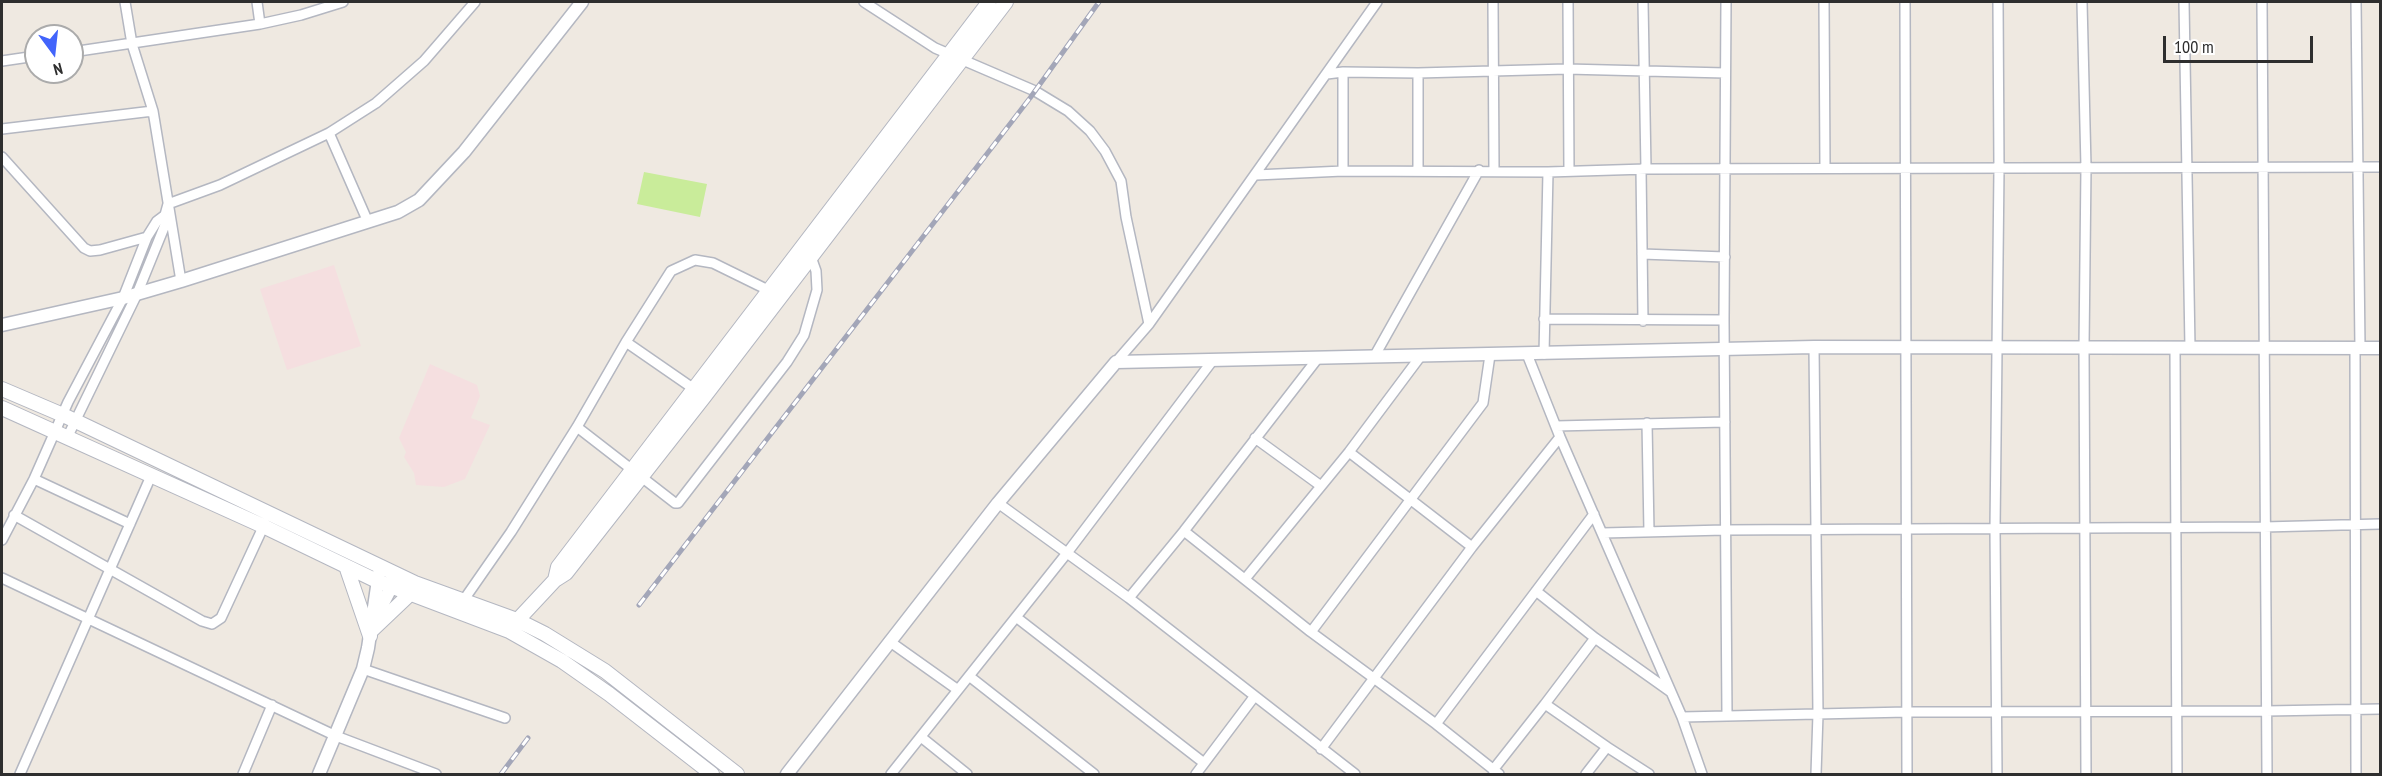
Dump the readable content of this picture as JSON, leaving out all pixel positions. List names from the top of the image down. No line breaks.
{"scale_bar":"100 m","north":"bottom"}
